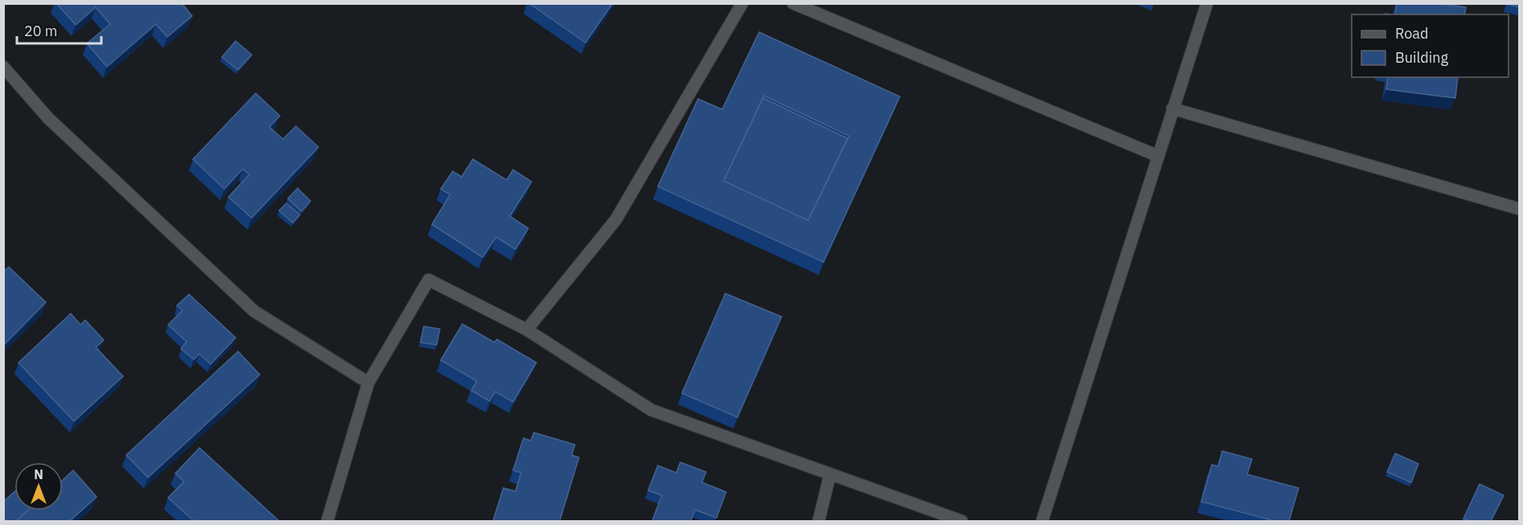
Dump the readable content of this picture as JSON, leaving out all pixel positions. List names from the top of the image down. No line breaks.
{"legend":["Road","Building"],"scale_bar":"20 m","north":"top"}
